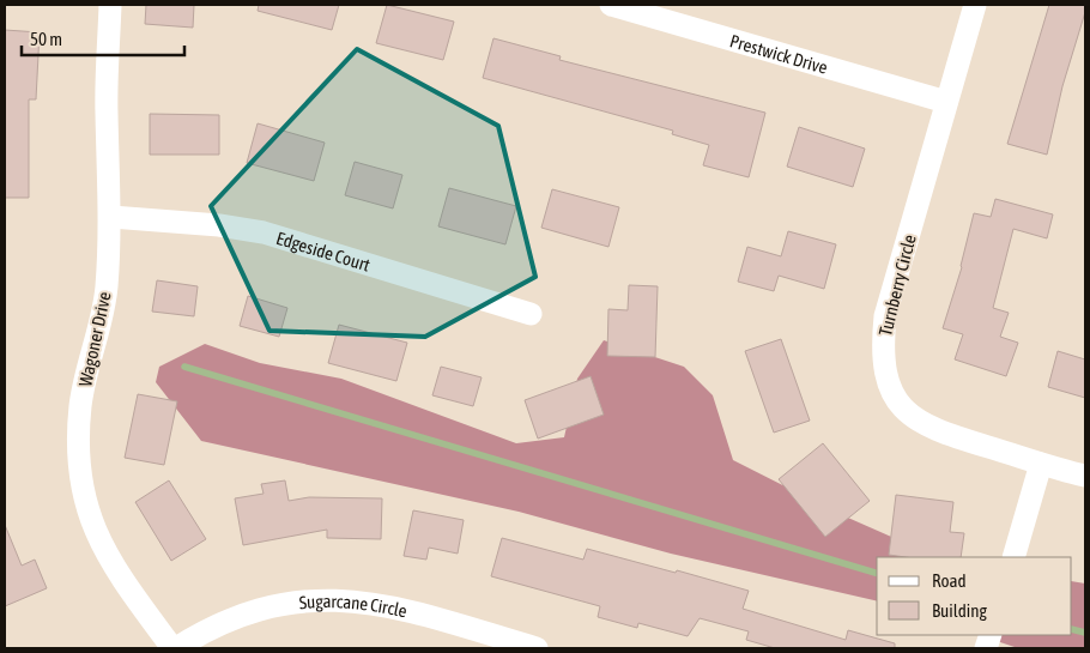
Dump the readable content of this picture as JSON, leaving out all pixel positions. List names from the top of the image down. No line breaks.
{"streets":{"street":["Prestwick Drive","Edgeside Court","Turnberry Circle","Wagoner Drive","Sugarcane Circle"]},"crossings":[["Prestwick Drive","Turnberry Circle"],["Edgeside Court","Wagoner Drive"],["Wagoner Drive","Sugarcane Circle"]],"legend":["Road","Building"],"scale_bar":"50 m"}
